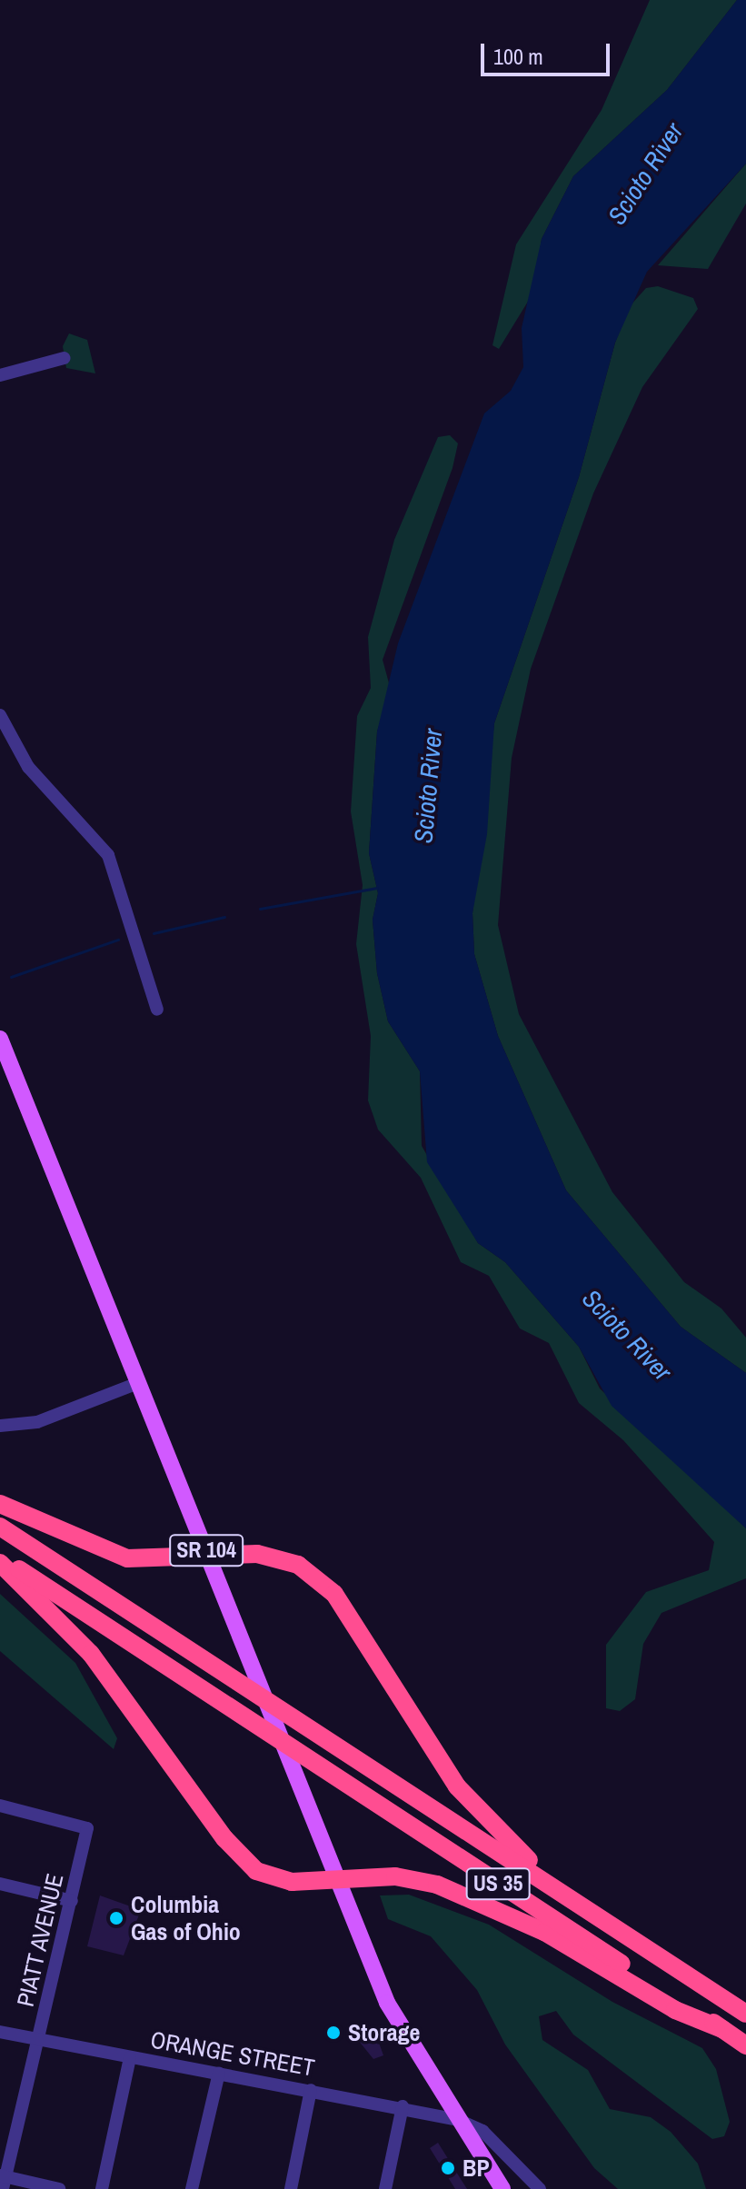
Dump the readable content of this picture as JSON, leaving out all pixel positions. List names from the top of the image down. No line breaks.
{"streets":{"highway":["US 35"],"main road":["SR 104"],"street":["PIATT AVENUE","ORANGE STREET"]},"crossings":[["SR 104","ORANGE STREET"],["PIATT AVENUE","ORANGE STREET"]],"water":["Scioto River"],"places":["Columbia Gas of Ohio","Storage","BP"],"scale_bar":"100 m"}
